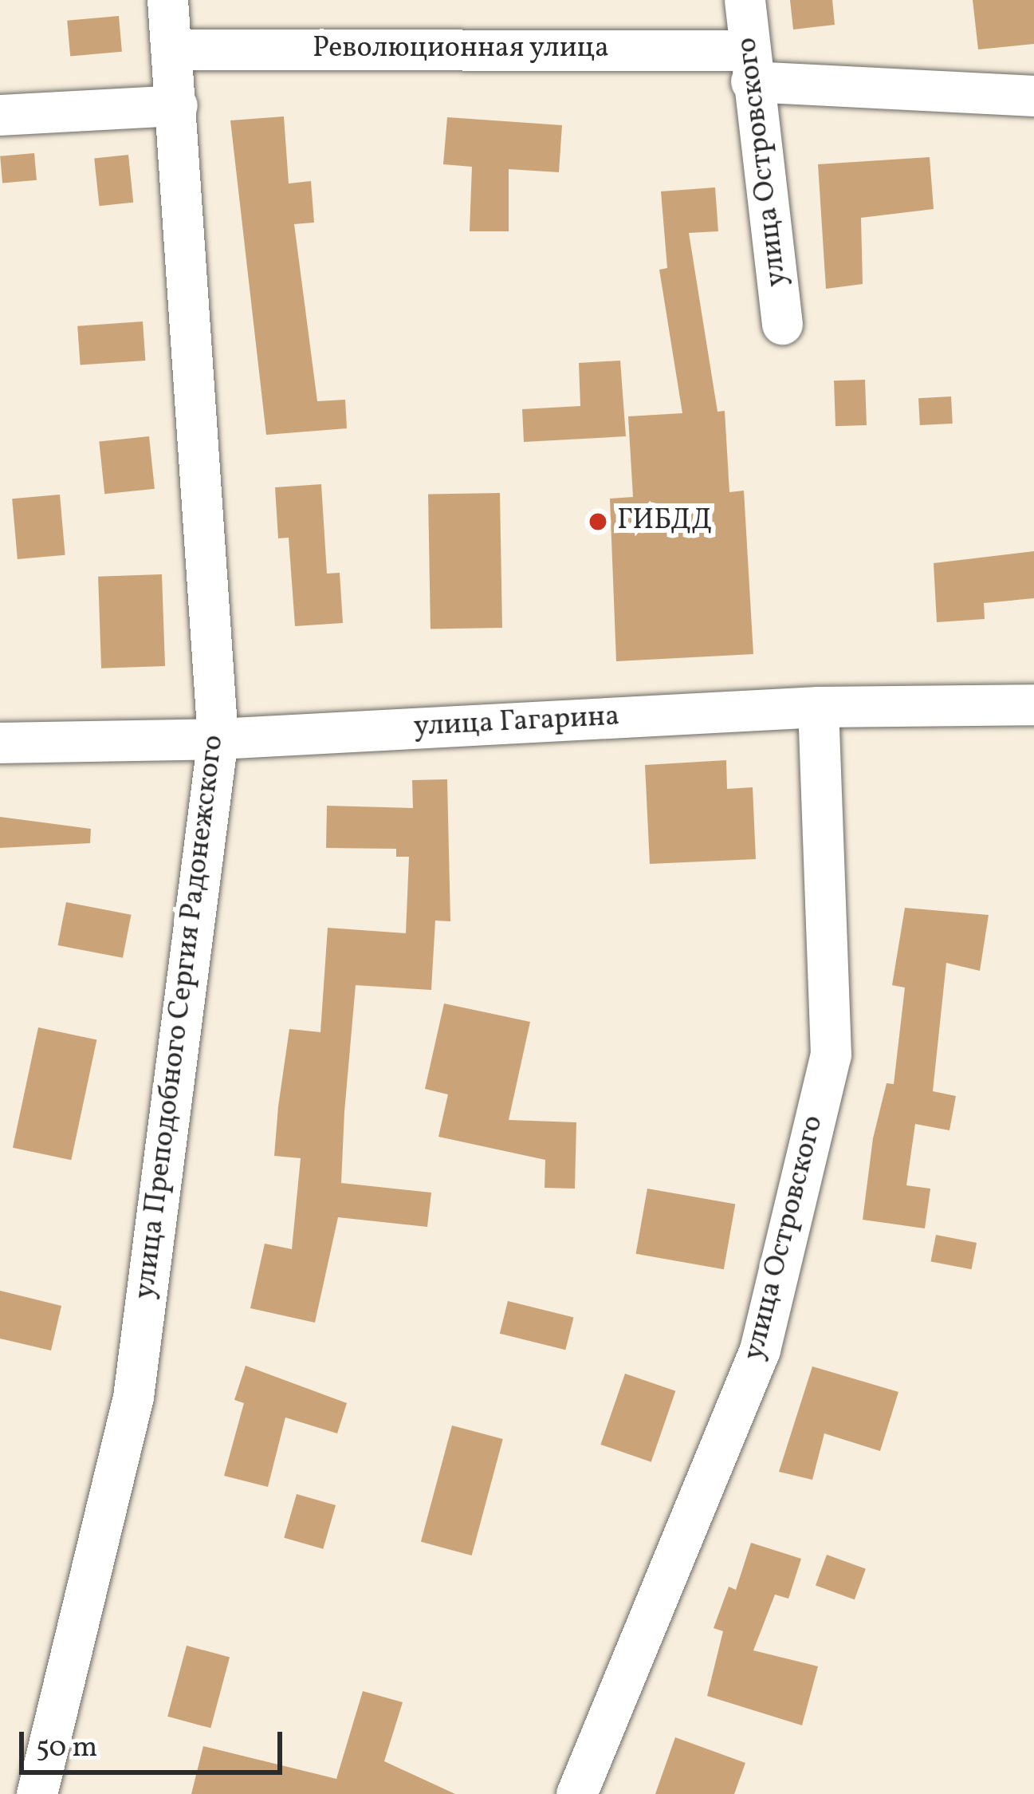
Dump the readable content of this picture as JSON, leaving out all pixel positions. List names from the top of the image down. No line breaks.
{"streets":{"street":["Революционная улица","улица Островского","улица Гагарина","улица Преподобного Сергия Радонежского"]},"crossings":[["Революционная улица","улица Островского"],["Революционная улица","улица Преподобного Сергия Радонежского"],["улица Островского","улица Гагарина"],["улица Гагарина","улица Преподобного Сергия Радонежского"]],"places":["ГИБДД"],"scale_bar":"50 m"}
